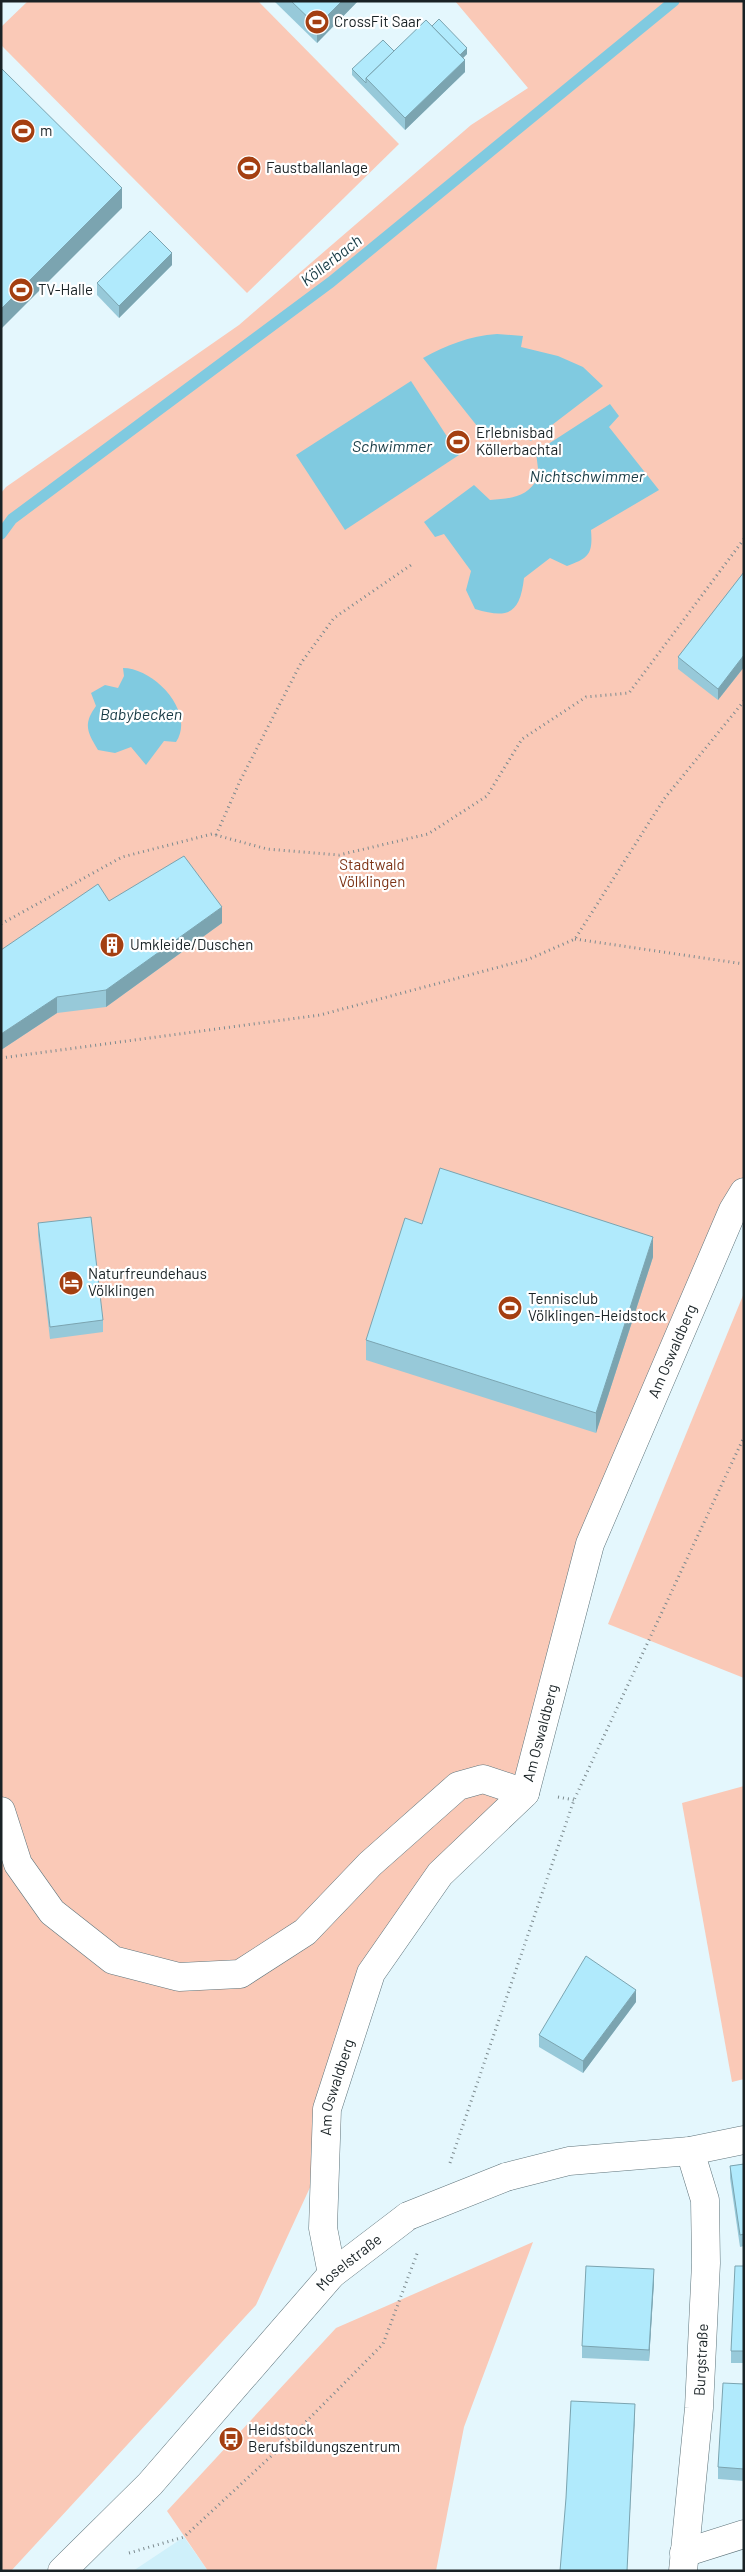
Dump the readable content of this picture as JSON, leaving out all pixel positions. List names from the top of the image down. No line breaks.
{"streets":{"street":["Am Oswaldberg","Moselstraße","Burgstraße"]},"crossings":[["Am Oswaldberg","Moselstraße"],["Moselstraße","Burgstraße"]],"water":["Köllerbach","Schwimmer","Nichtschwimmer","Babybecken"],"parks":["Stadtwald Völklingen"],"places":{"sports":["CrossFit Saar","m","Faustballanlage","TV-Halle","Erlebnisbad Köllerbachtal","Tennisclub Völklingen-Heidstock"],"building":["Umkleide/Duschen"],"hotel":["Naturfreundehaus Völklingen"],"bus stop":["Heidstock Berufsbildungszentrum"]}}
